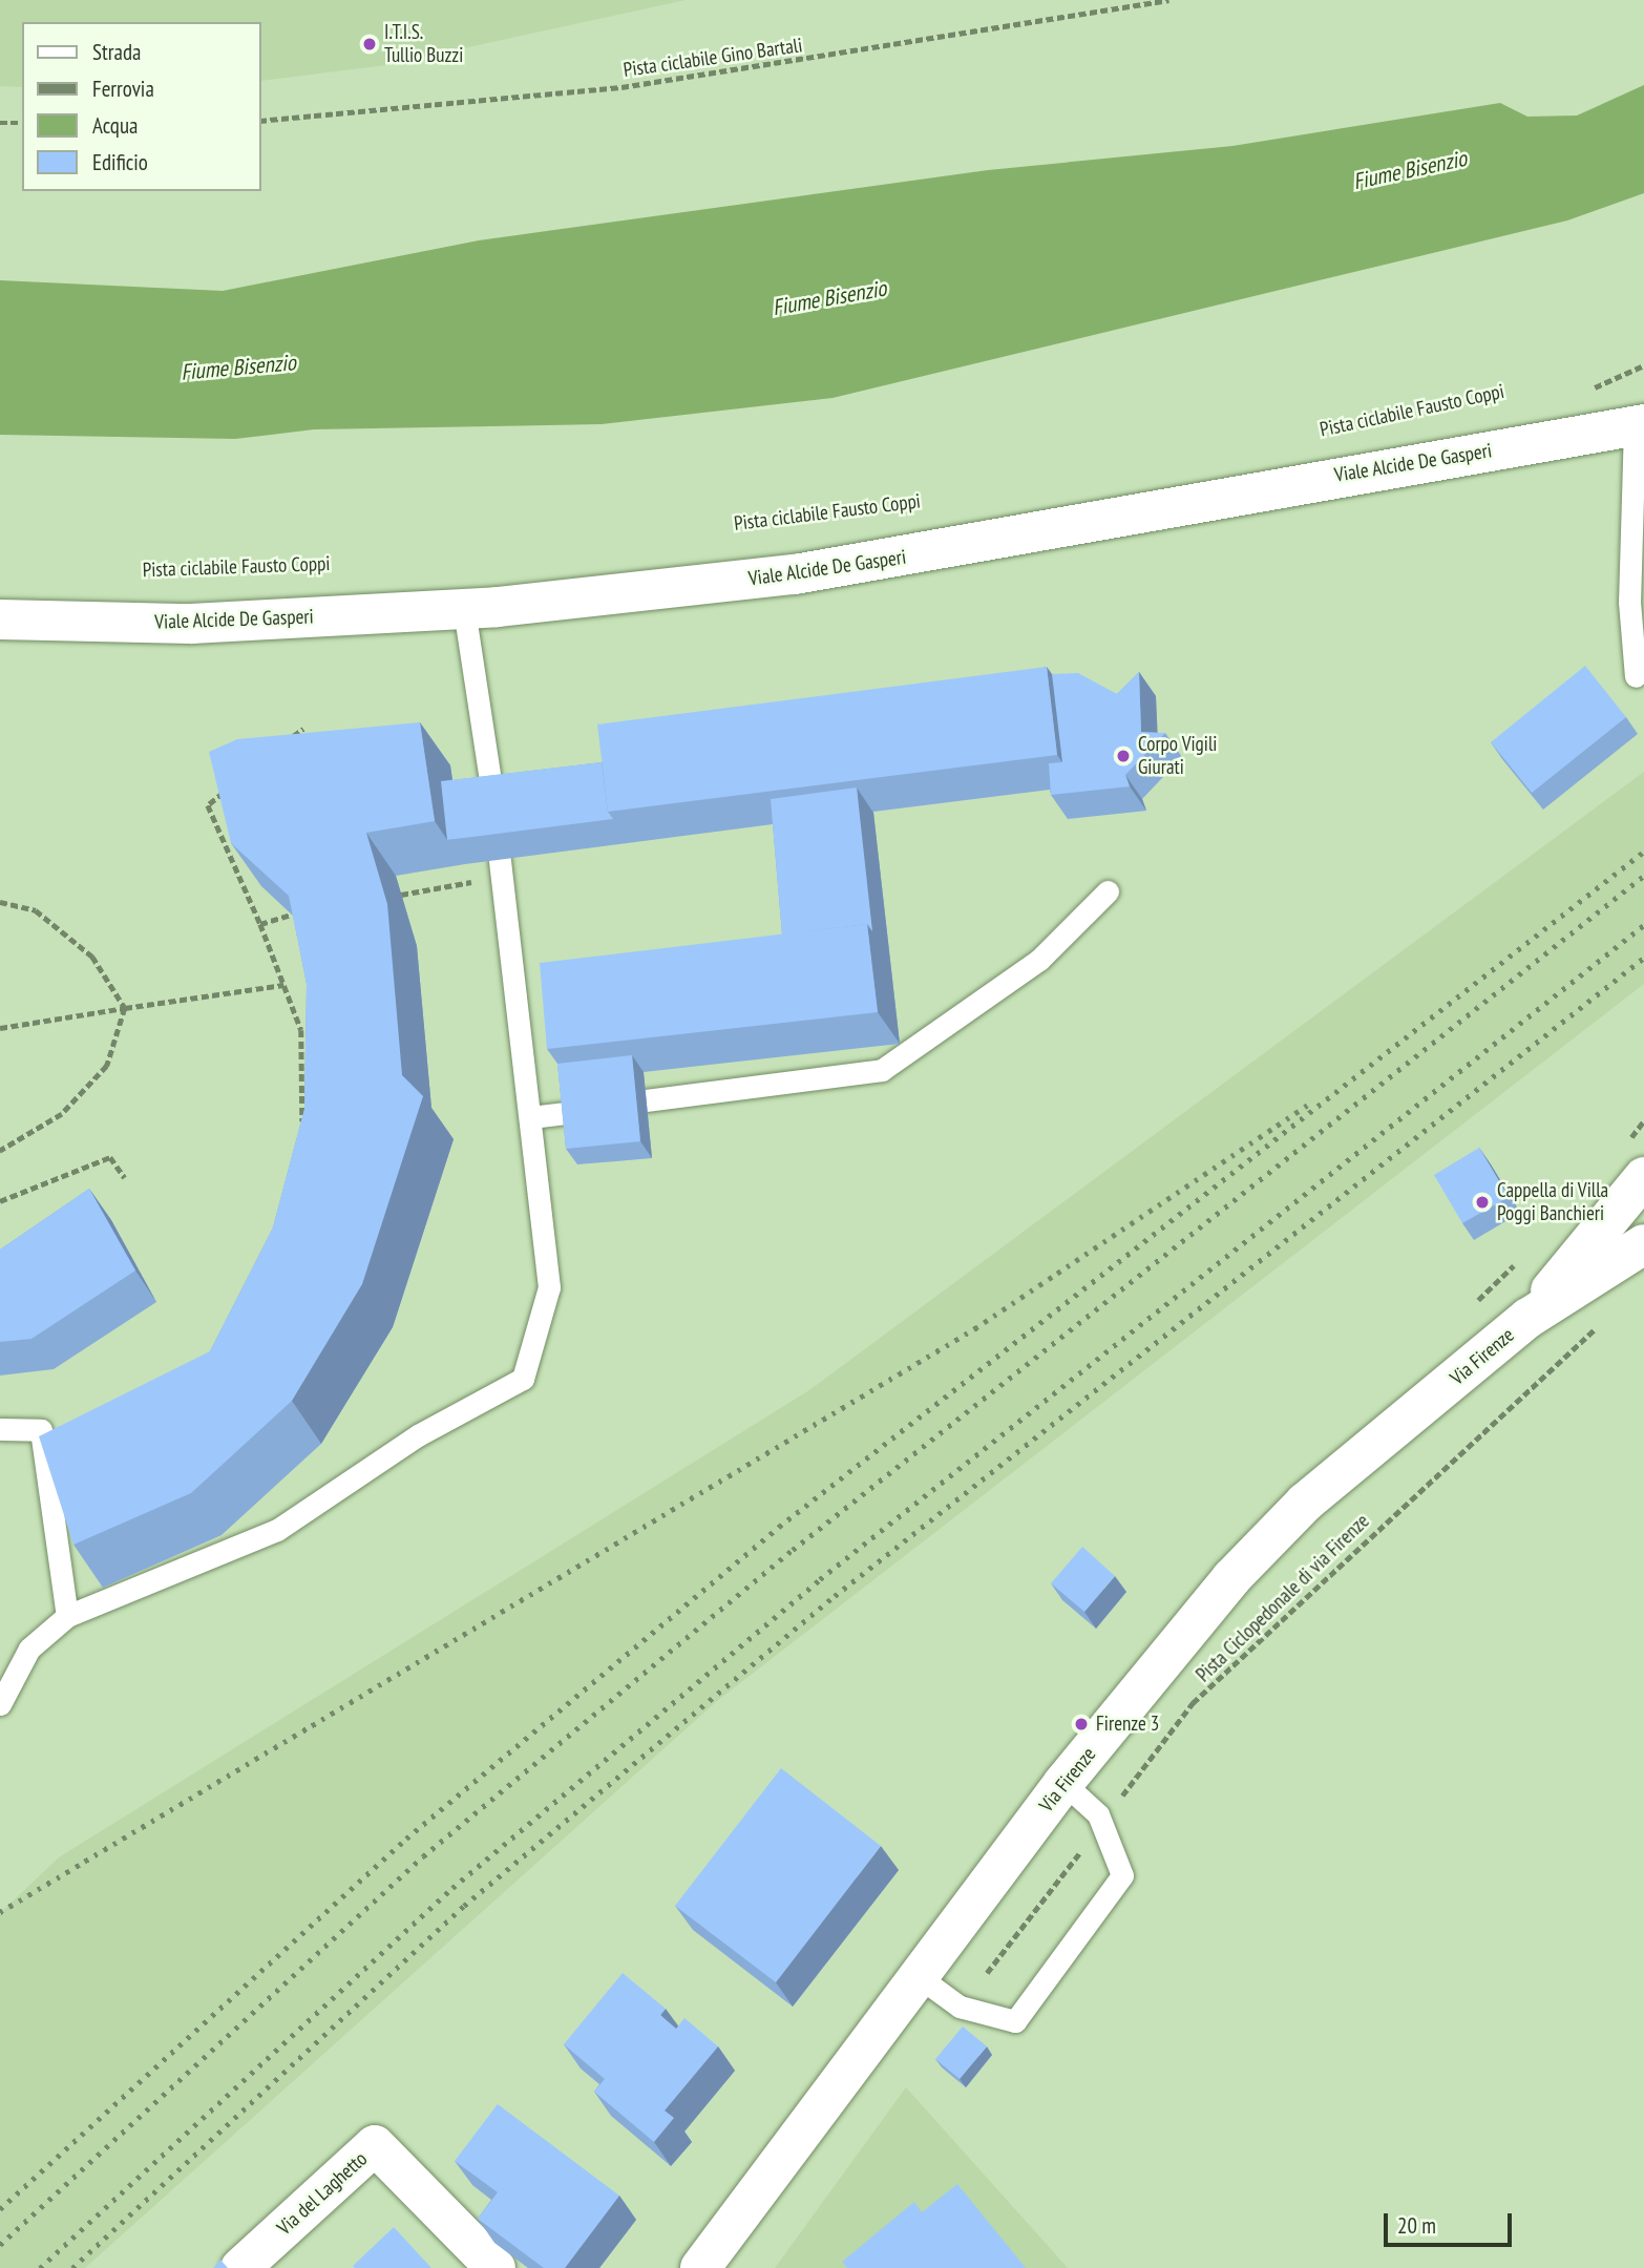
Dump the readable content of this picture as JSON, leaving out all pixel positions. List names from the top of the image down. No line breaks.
{"streets":{"street":["Viale Alcide De Gasperi","Via Firenze","Via del Laghetto"],"path":["Pista ciclabile Gino Bartali","Pista Ciclopedonale di via Firenze"]},"water":["Fiume Bisenzio"],"places":["I.T.I.S. Tullio Buzzi","Corpo Vigili Giurati","Cappella di Villa Poggi Banchieri","Firenze 3"],"legend":["Strada","Ferrovia","Acqua","Edificio"],"scale_bar":"20 m"}
